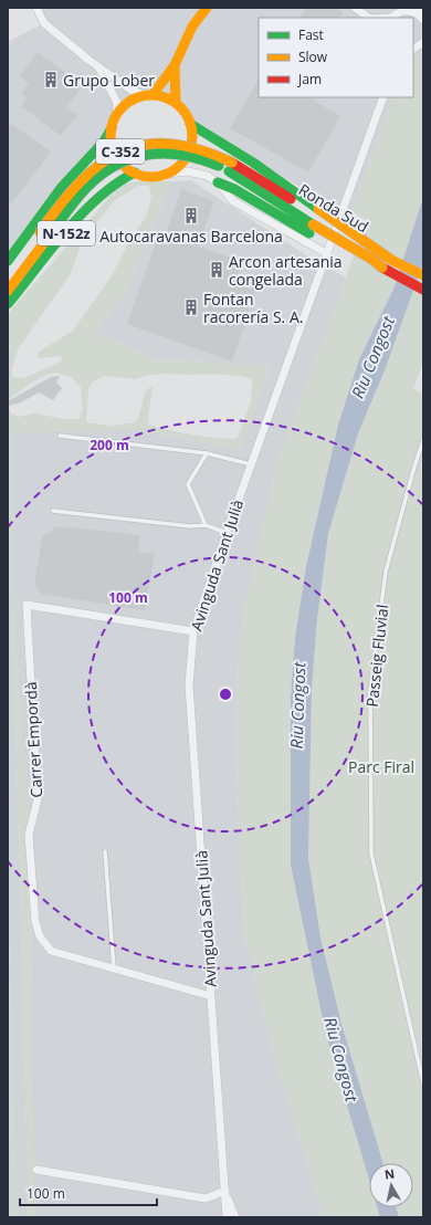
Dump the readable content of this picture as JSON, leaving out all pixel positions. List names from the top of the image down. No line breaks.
{"streets":{"main road":["C-352","Ronda Sud","N-152z"],"street":["Avinguda Sant Julià","Carrer Empordà"],"lane":["Passeig Fluvial"]},"crossings":[["C-352","Ronda Sud"],["Avinguda Sant Julià","Carrer Empordà"]],"water":["Riu Congost"],"parks":["Parc Firal"],"places":{"building":["Grupo Lober","Autocaravanas Barcelona","Arcon artesania congelada","Fontan racorería S. A."]},"legend":["Fast","Slow","Jam"],"scale_bar":"100 m","north":"top","rings":["200 m","100 m"]}
